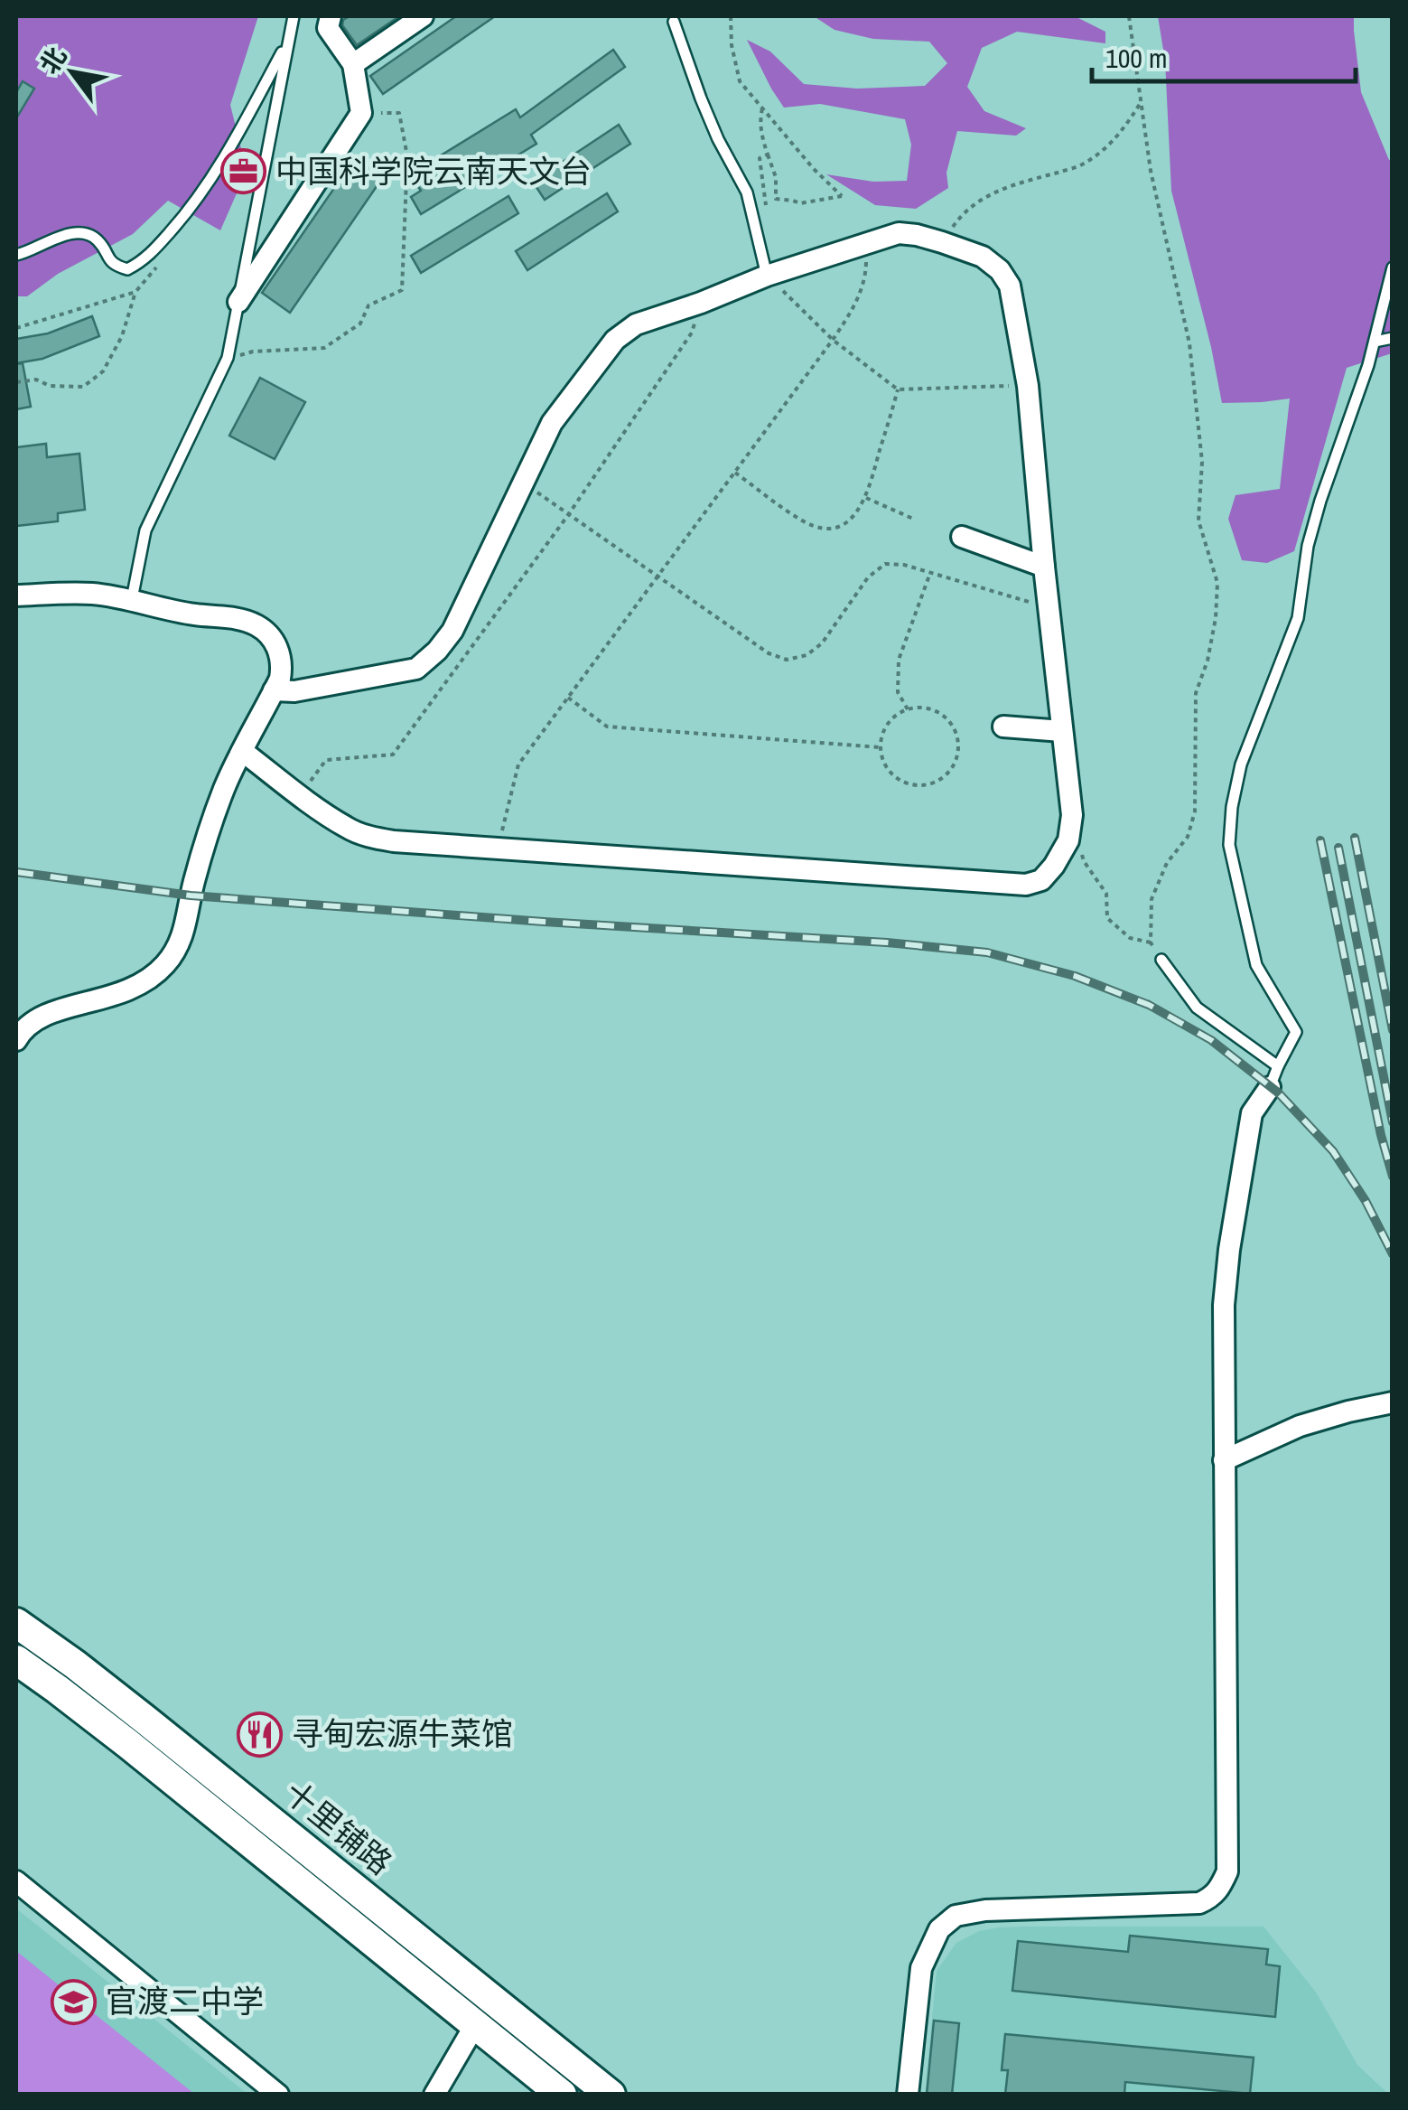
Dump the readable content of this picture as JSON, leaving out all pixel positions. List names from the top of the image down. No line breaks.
{"streets":{"main road":["十里铺路"]},"places":{"office":["中国科学院云南天文台"],"restaurant":["寻甸宏源牛菜馆"],"school or university":["官渡二中学"]},"scale_bar":"100 m","north":"top left"}
